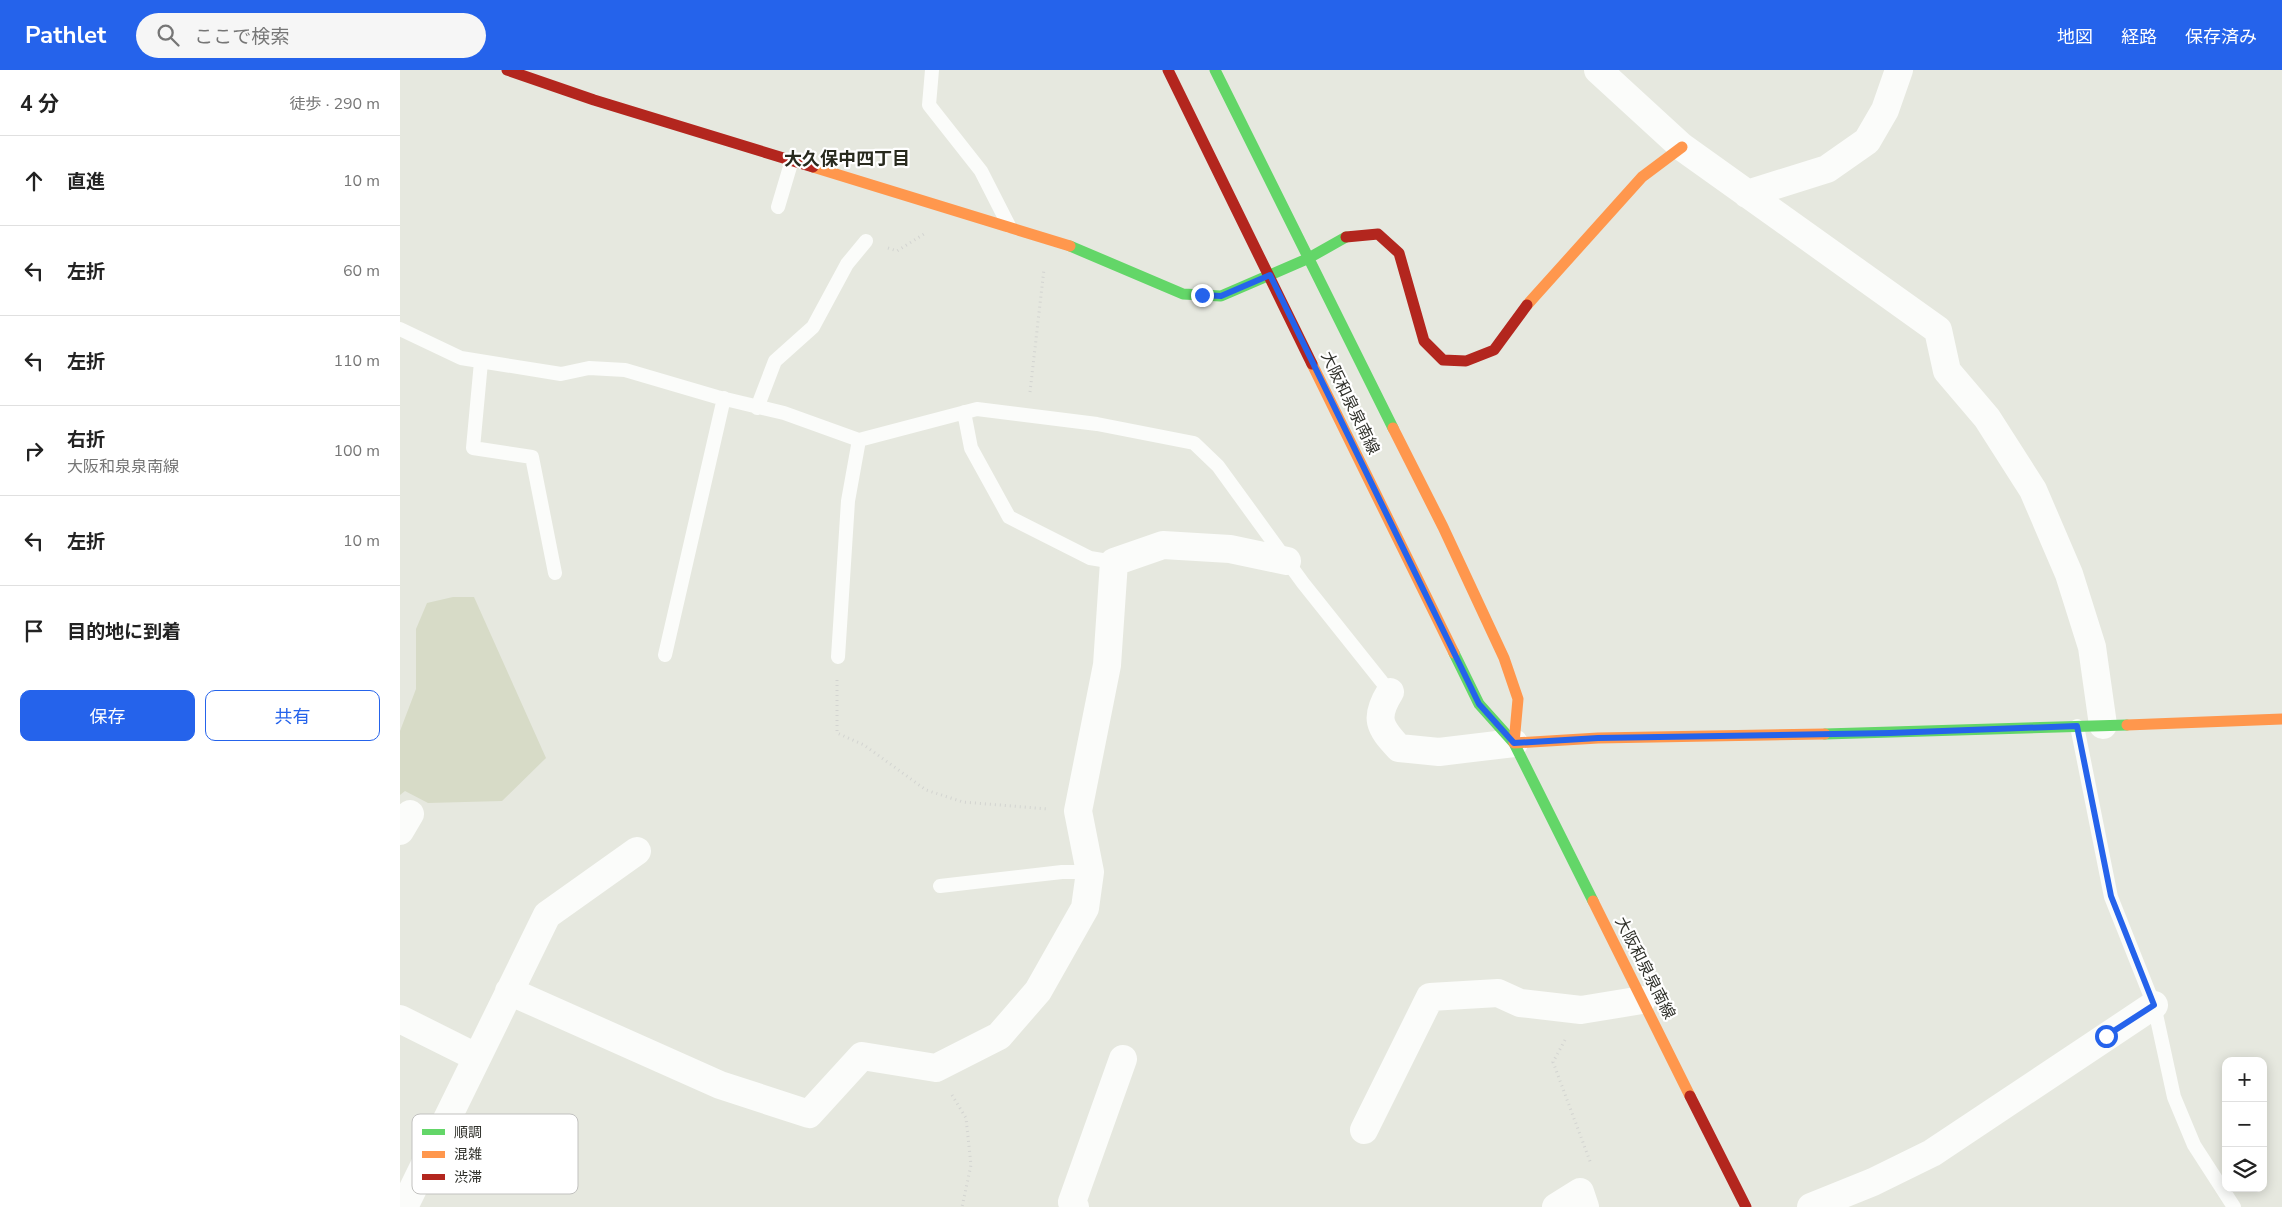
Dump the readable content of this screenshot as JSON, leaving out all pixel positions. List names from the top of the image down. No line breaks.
{"streets":{"street":["大阪和泉泉南線"]},"districts":["大久保中四丁目"],"legend":["順調","混雑","渋滞"],"page":{"header":"Pathlet","search":"ここで検索","nav":["地図","経路","保存済み"],"heading":["4 分","徒歩 · 290 m"],"list":[["直進","10 m"],["左折","60 m"],["左折","110 m"],["右折","大阪和泉泉南線","100 m"],["左折","10 m"],"目的地に到着"],"buttons":["保存","共有"],"map_buttons":["+","−"]}}
